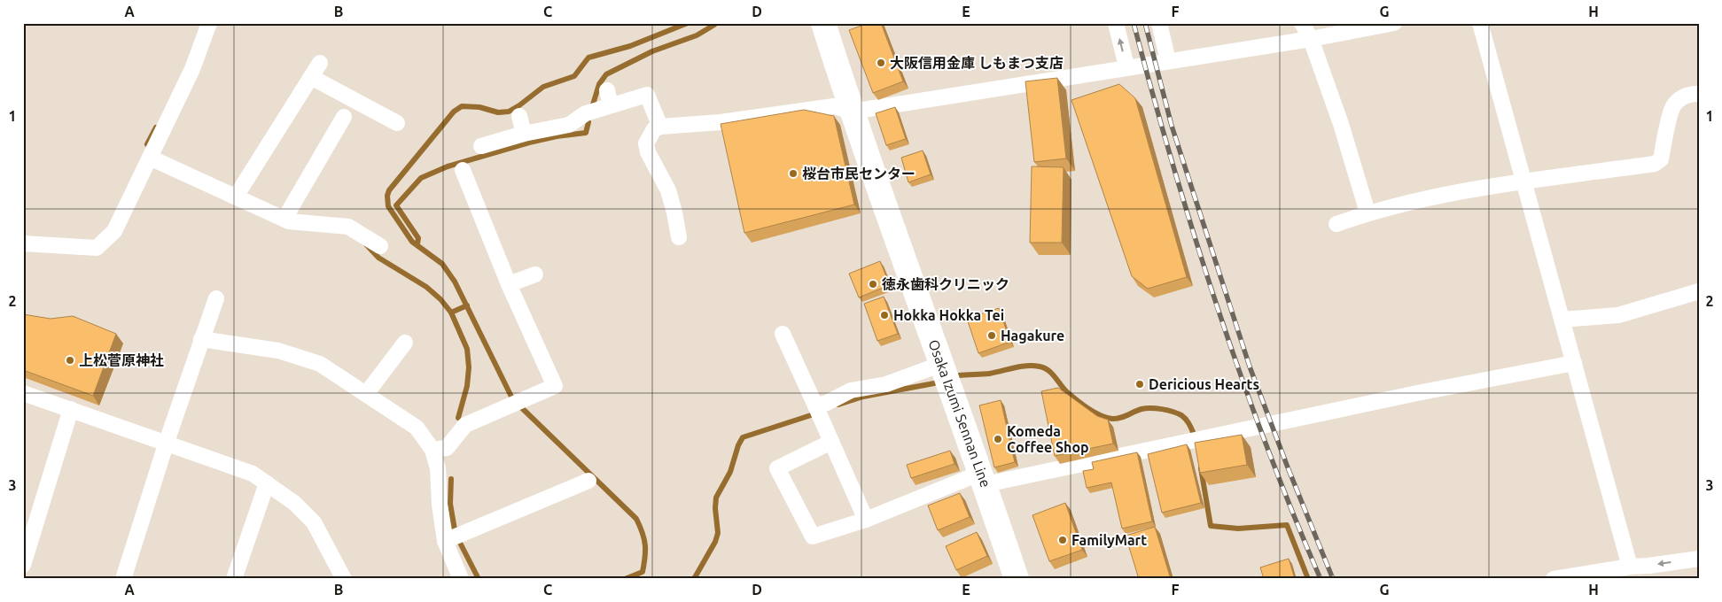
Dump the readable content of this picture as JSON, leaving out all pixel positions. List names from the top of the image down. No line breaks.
{"streets":{"main road":["Osaka Izumi Sennan Line"]},"places":["大阪信用金庫 しもまつ支店","桜台市民センター","徳永歯科クリニック","Hokka Hokka Tei","Hagakure","上松菅原神社","Dericious Hearts","Komeda Coffee Shop","FamilyMart"],"grid":{"columns":["A","B","C","D","E","F","G","H"],"rows":["1","2","3"]}}
